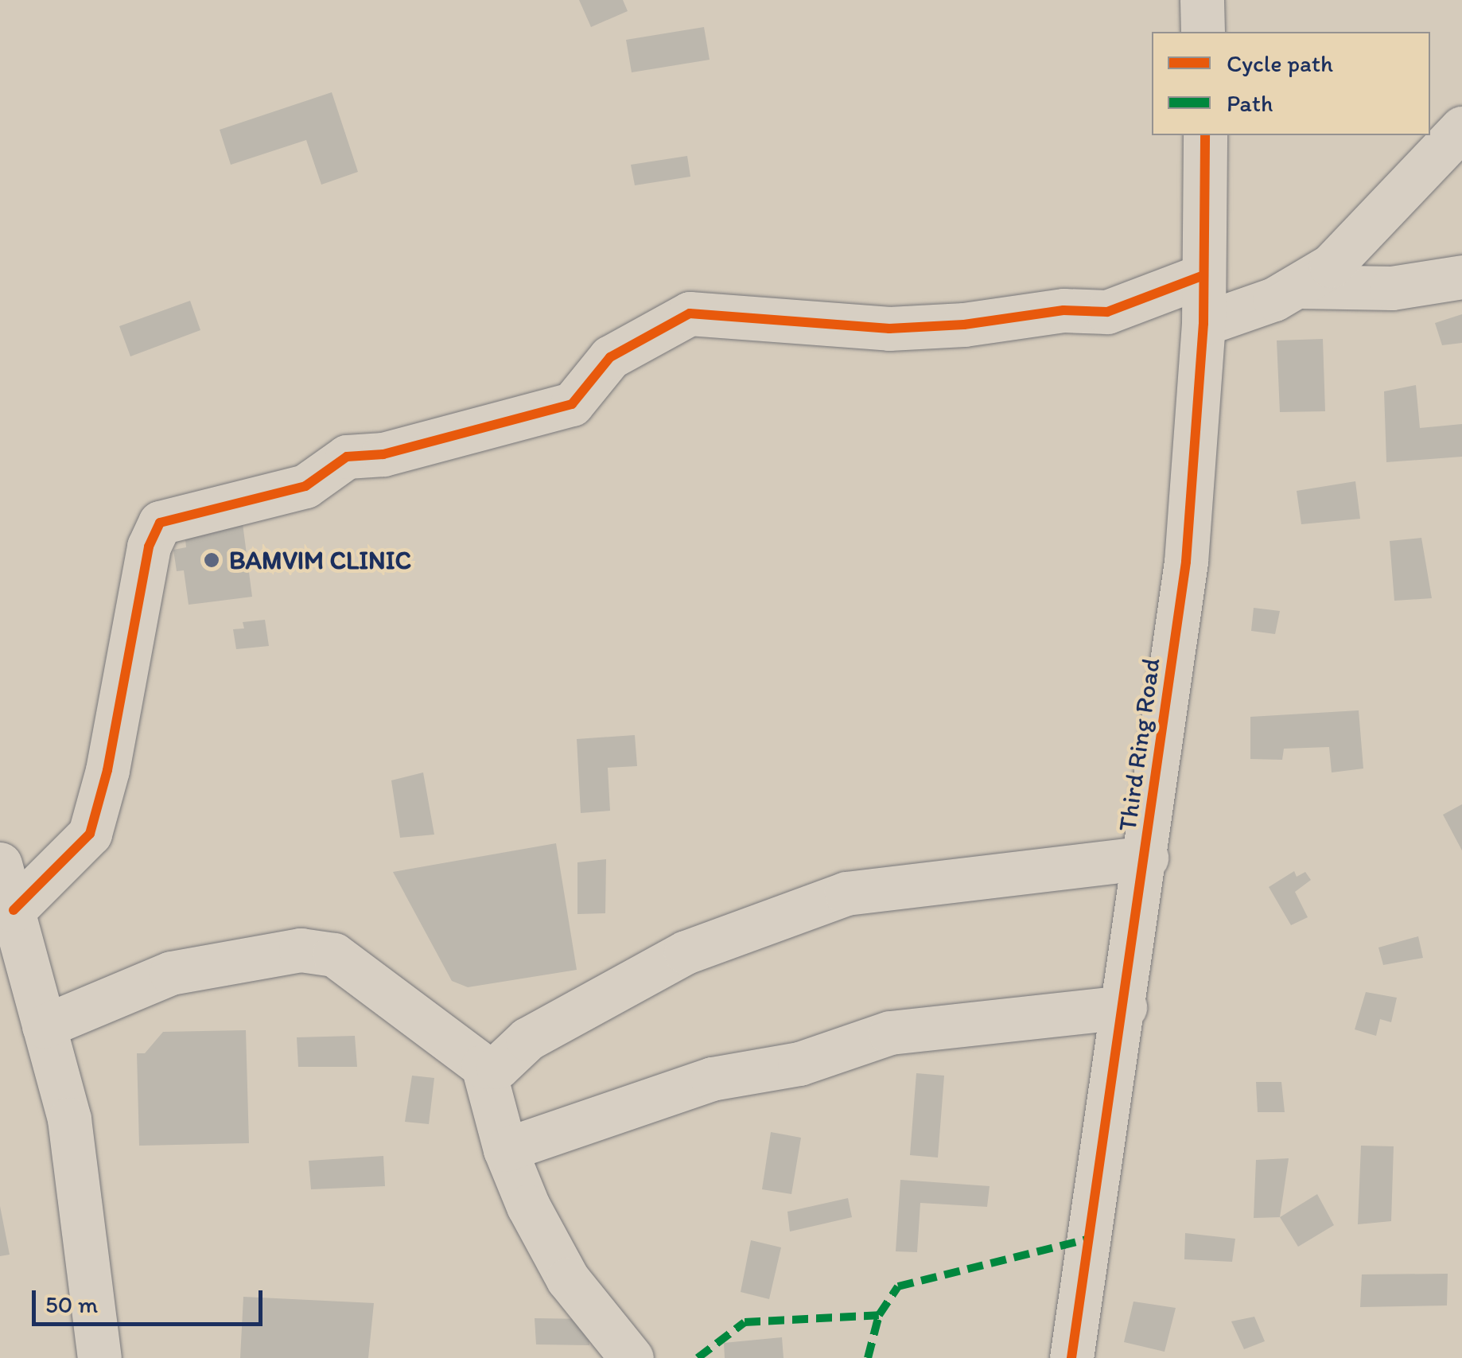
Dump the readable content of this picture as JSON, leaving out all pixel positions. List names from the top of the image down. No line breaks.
{"streets":{"street":["Third Ring Road"]},"places":["BAMVIM CLINIC"],"legend":["Cycle path","Path"],"scale_bar":"50 m"}
